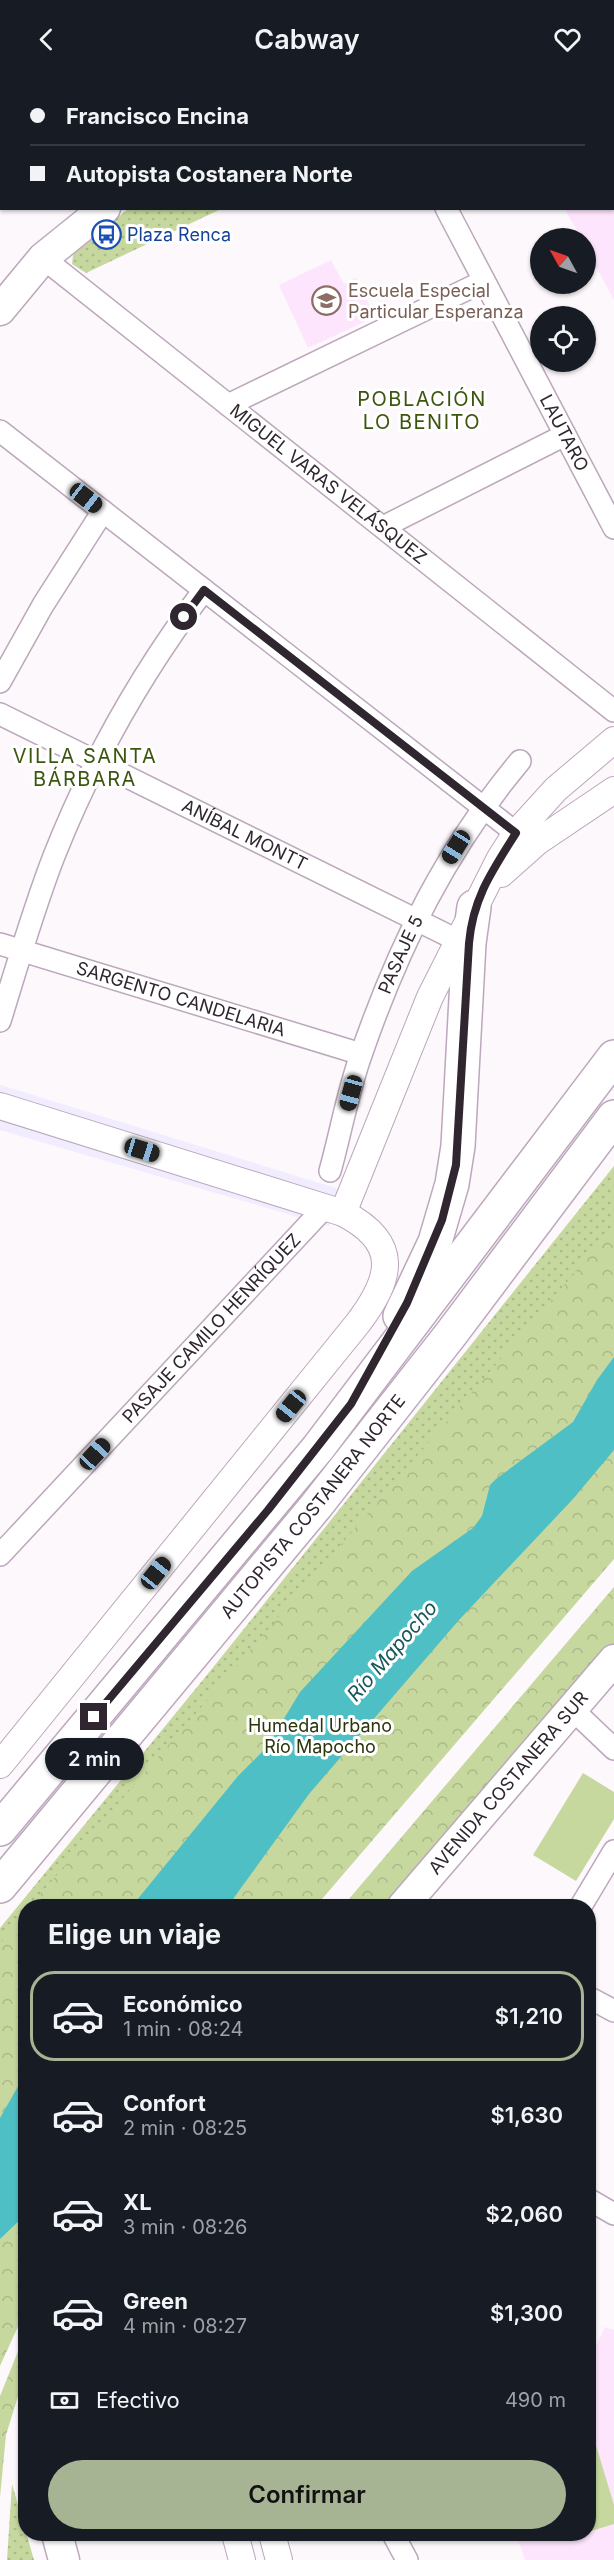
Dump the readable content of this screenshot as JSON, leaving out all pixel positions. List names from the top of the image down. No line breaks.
{"streets":{"highway":["AUTOPISTA COSTANERA NORTE"],"main road":["AVENIDA COSTANERA SUR"],"street":["LAUTARO","MIGUEL VARAS VELÁSQUEZ","ANÍBAL MONTT","PASAJE 5","SARGENTO CANDELARIA","PASAJE CAMILO HENRÍQUEZ"]},"crossings":[["ANÍBAL MONTT","PASAJE 5"],["PASAJE 5","SARGENTO CANDELARIA"]],"districts":["POBLACIÓN LO BENITO","VILLA SANTA BÁRBARA"],"water":["Río Mapocho"],"parks":["Humedal Urbano Río Mapocho"],"places":{"bus stop":["Plaza Renca"],"school or university":["Escuela Especial Particular Esperanza"]},"north":"top left","page":{"header":"Cabway","banner":["Francisco Encina","Autopista Costanera Norte"],"bubble":"2 min","heading":"Elige un viaje","list":[{"name":"Económico","note":"1 min · 08:24","value":"$1,210"},{"name":"Confort","note":"2 min · 08:25","value":"$1,630"},{"name":"XL","note":"3 min · 08:26","value":"$2,060"},{"name":"Green","note":"4 min · 08:27","value":"$1,300"}],"pay":["Efectivo","490 m"],"buttons":"Confirmar"}}
